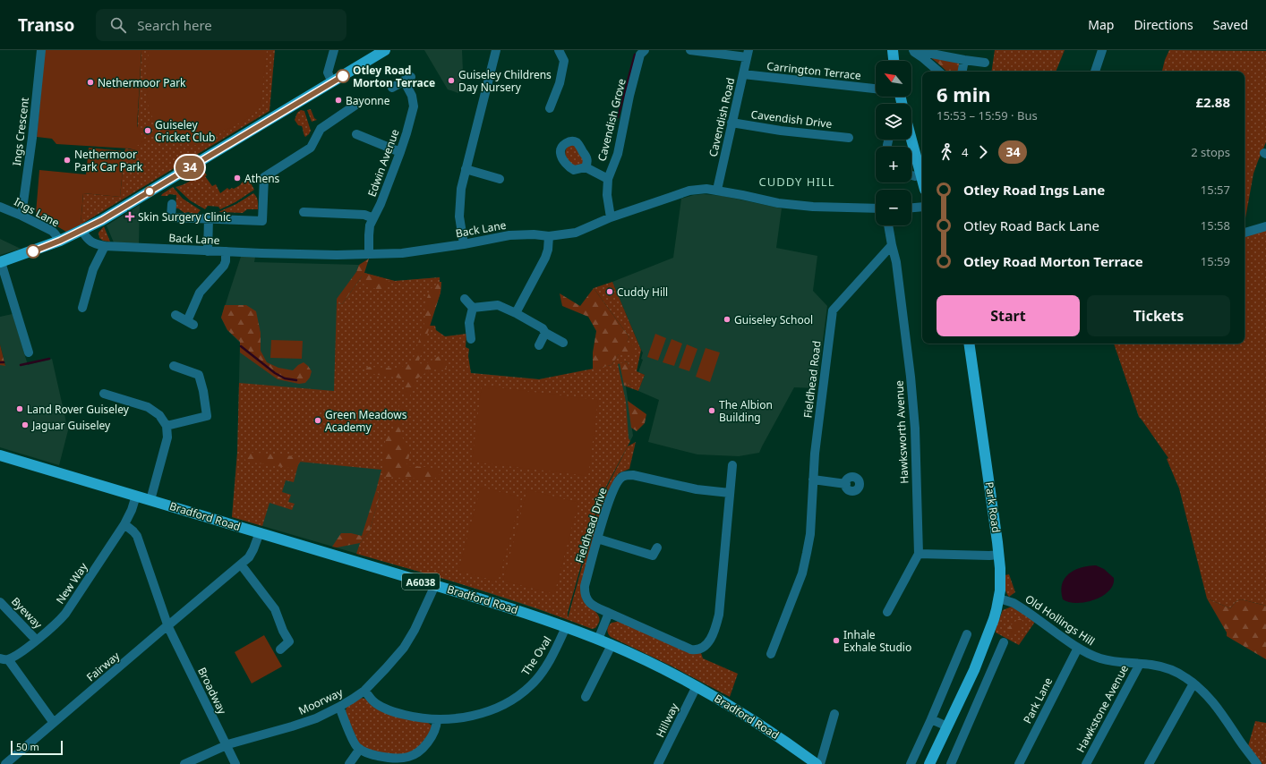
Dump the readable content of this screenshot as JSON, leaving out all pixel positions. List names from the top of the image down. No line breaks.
{"streets":{"main road":["Park Road","Bradford Road","A6038"],"street":["Carrington Terrace","Cavendish Road","Cavendish Drive","Cavendish Grove","Ings Crescent","Edwin Avenue","Ings Lane","Back Lane","Fieldhead Road","Hawksworth Avenue","Fieldhead Drive","New Way","Byeway","Old Hollings Hill","The Oval","Fairway","Broadway","Park Lane","Moorway","Hawkstone Avenue","Hillway"]},"crossings":[["Carrington Terrace","Cavendish Road"],["Cavendish Road","Cavendish Drive"],["Cavendish Road","Back Lane"],["Cavendish Grove","Back Lane"],["Ings Crescent","Ings Lane"],["Edwin Avenue","Back Lane"],["Fieldhead Road","Hawksworth Avenue"],["Park Road","Old Hollings Hill"],["Bradford Road","New Way"],["Bradford Road","The Oval"],["Bradford Road","Fairway"],["Bradford Road","Moorway"],["Bradford Road","Hillway"],["New Way","Byeway"],["New Way","Broadway"],["Old Hollings Hill","Park Lane"],["Old Hollings Hill","Hawkstone Avenue"],["The Oval","Moorway"],["Fairway","Broadway"],["Broadway","Moorway"]],"districts":["CUDDY HILL"],"places":{"other":["Otley Road Morton Terrace","Guiseley Childrens Day Nursery","Nethermoor Park","Bayonne","Guiseley Cricket Club","Nethermoor Park Car Park","Athens","Cuddy Hill","Guiseley School","Land Rover Guiseley","The Albion Building","Green Meadows Academy","Jaguar Guiseley","Inhale Exhale Studio"],"health":["Skin Surgery Clinic"]},"lines":["bus line 34"],"scale_bar":"50 m","north":"top left","page":{"header":"Transo","search":"Search here","nav":["Map","Directions","Saved"],"on_map":"34","map_buttons":["+","−"],"heading":["6 min","15:53 – 15:59 · Bus","£2.88"],"legs":["4","34","2 stops"],"list":[{"name":"Otley Road Ings Lane","value":"15:57"},{"name":"Otley Road Back Lane","value":"15:58"},{"name":"Otley Road Morton Terrace","value":"15:59"}],"buttons":["Start","Tickets"],"scale":"50 m"}}
